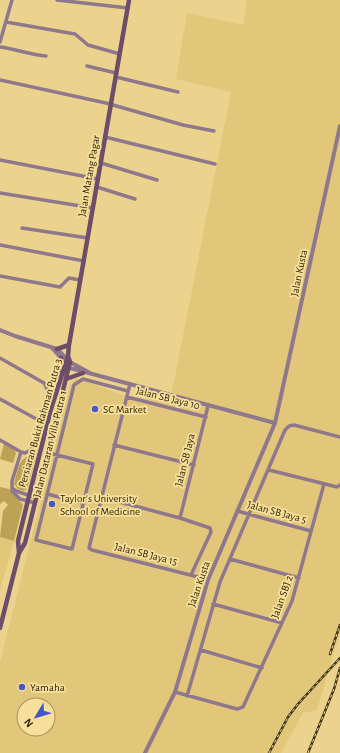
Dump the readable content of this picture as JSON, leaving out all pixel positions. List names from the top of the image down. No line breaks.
{"streets":{"main road":["Jalan Matang Pagar","Persiaran Bukit Rahman Putra 3"],"street":["Jalan Kusta","Jalan SB Jaya 10","Jalan Dataran Villa Putra 1","Jalan SB Jaya","Jalan SB Jaya 5","Jalan SB Jaya 15","Jalan SBJ 2"]},"crossings":[["Jalan Matang Pagar","Persiaran Bukit Rahman Putra 3"],["Jalan Kusta","Jalan SB Jaya 5"],["Jalan SB Jaya 10","Jalan SB Jaya"],["Jalan SB Jaya 5","Jalan SBJ 2"]],"places":["SC Market","Taylor's University School of Medicine","Yamaha"],"north":"bottom left"}
